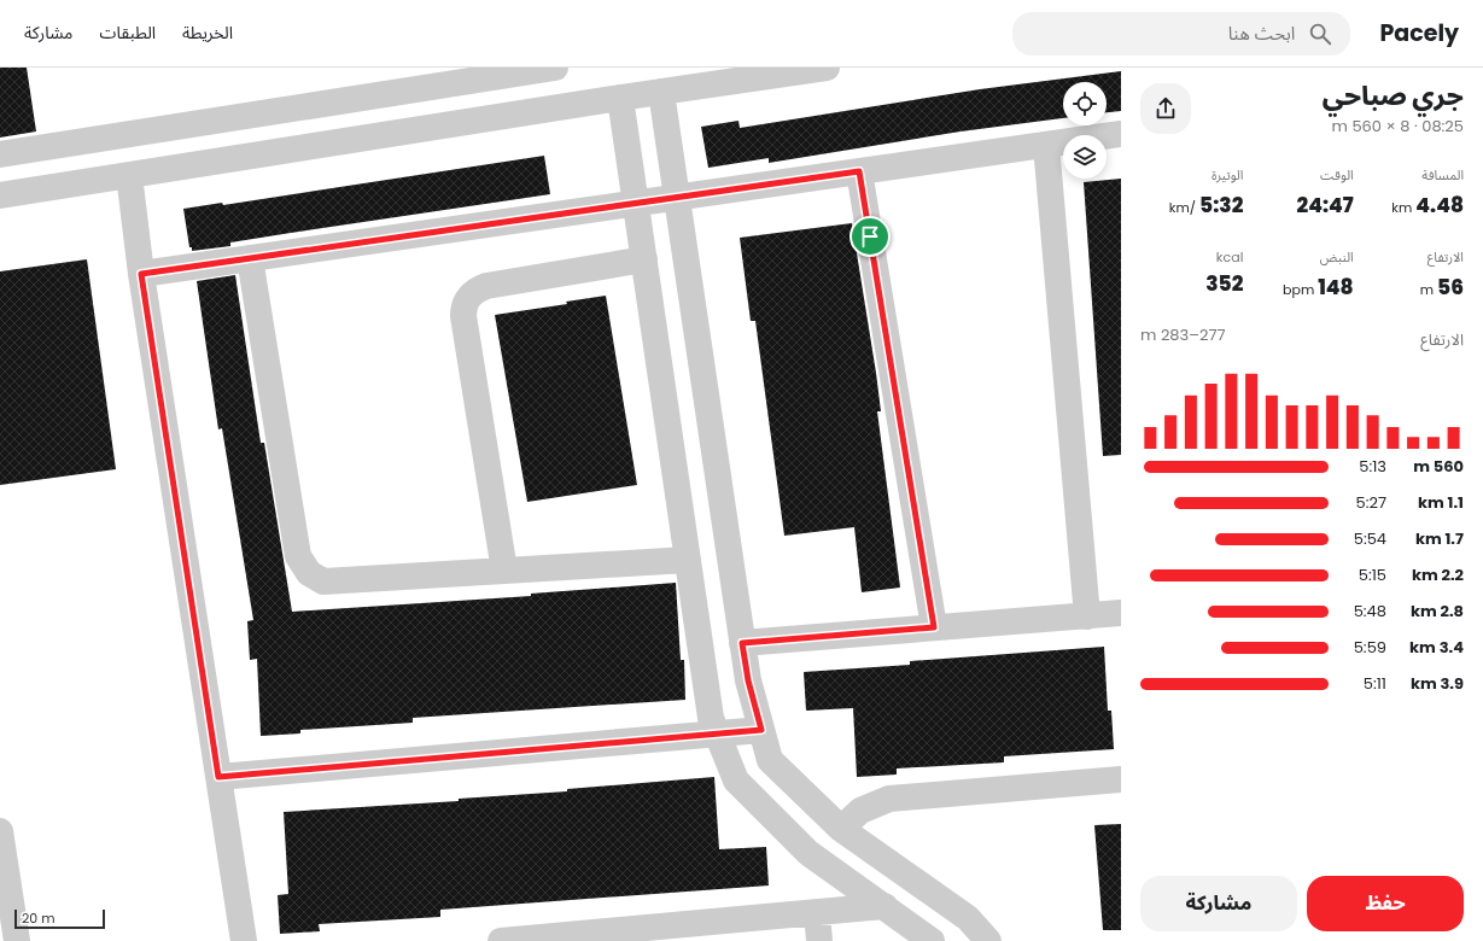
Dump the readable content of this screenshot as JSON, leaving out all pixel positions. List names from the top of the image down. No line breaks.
{"scale_bar":"20 m","page":{"header":"Pacely","search":"ابحث هنا","nav":["الخريطة","الطبقات","مشاركة"],"heading":["جري صباحي","08:25 · 8 × 560 m"],"stats":[["المسافة","4.48 km"],["الوقت","24:47"],["الوتيرة","5:32 /km"],["الارتفاع","56 m"],["النبض","148 bpm"],["kcal","352"]],"chart":["الارتفاع","277–283 m"],"list":[{"name":"560 m","note":"5:13"},{"name":"1.1 km","note":"5:27"},{"name":"1.7 km","note":"5:54"},{"name":"2.2 km","note":"5:15"},{"name":"2.8 km","note":"5:48"},{"name":"3.4 km","note":"5:59"},{"name":"3.9 km","note":"5:11"}],"buttons":["حفظ","مشاركة"],"scale":"20 m"}}
